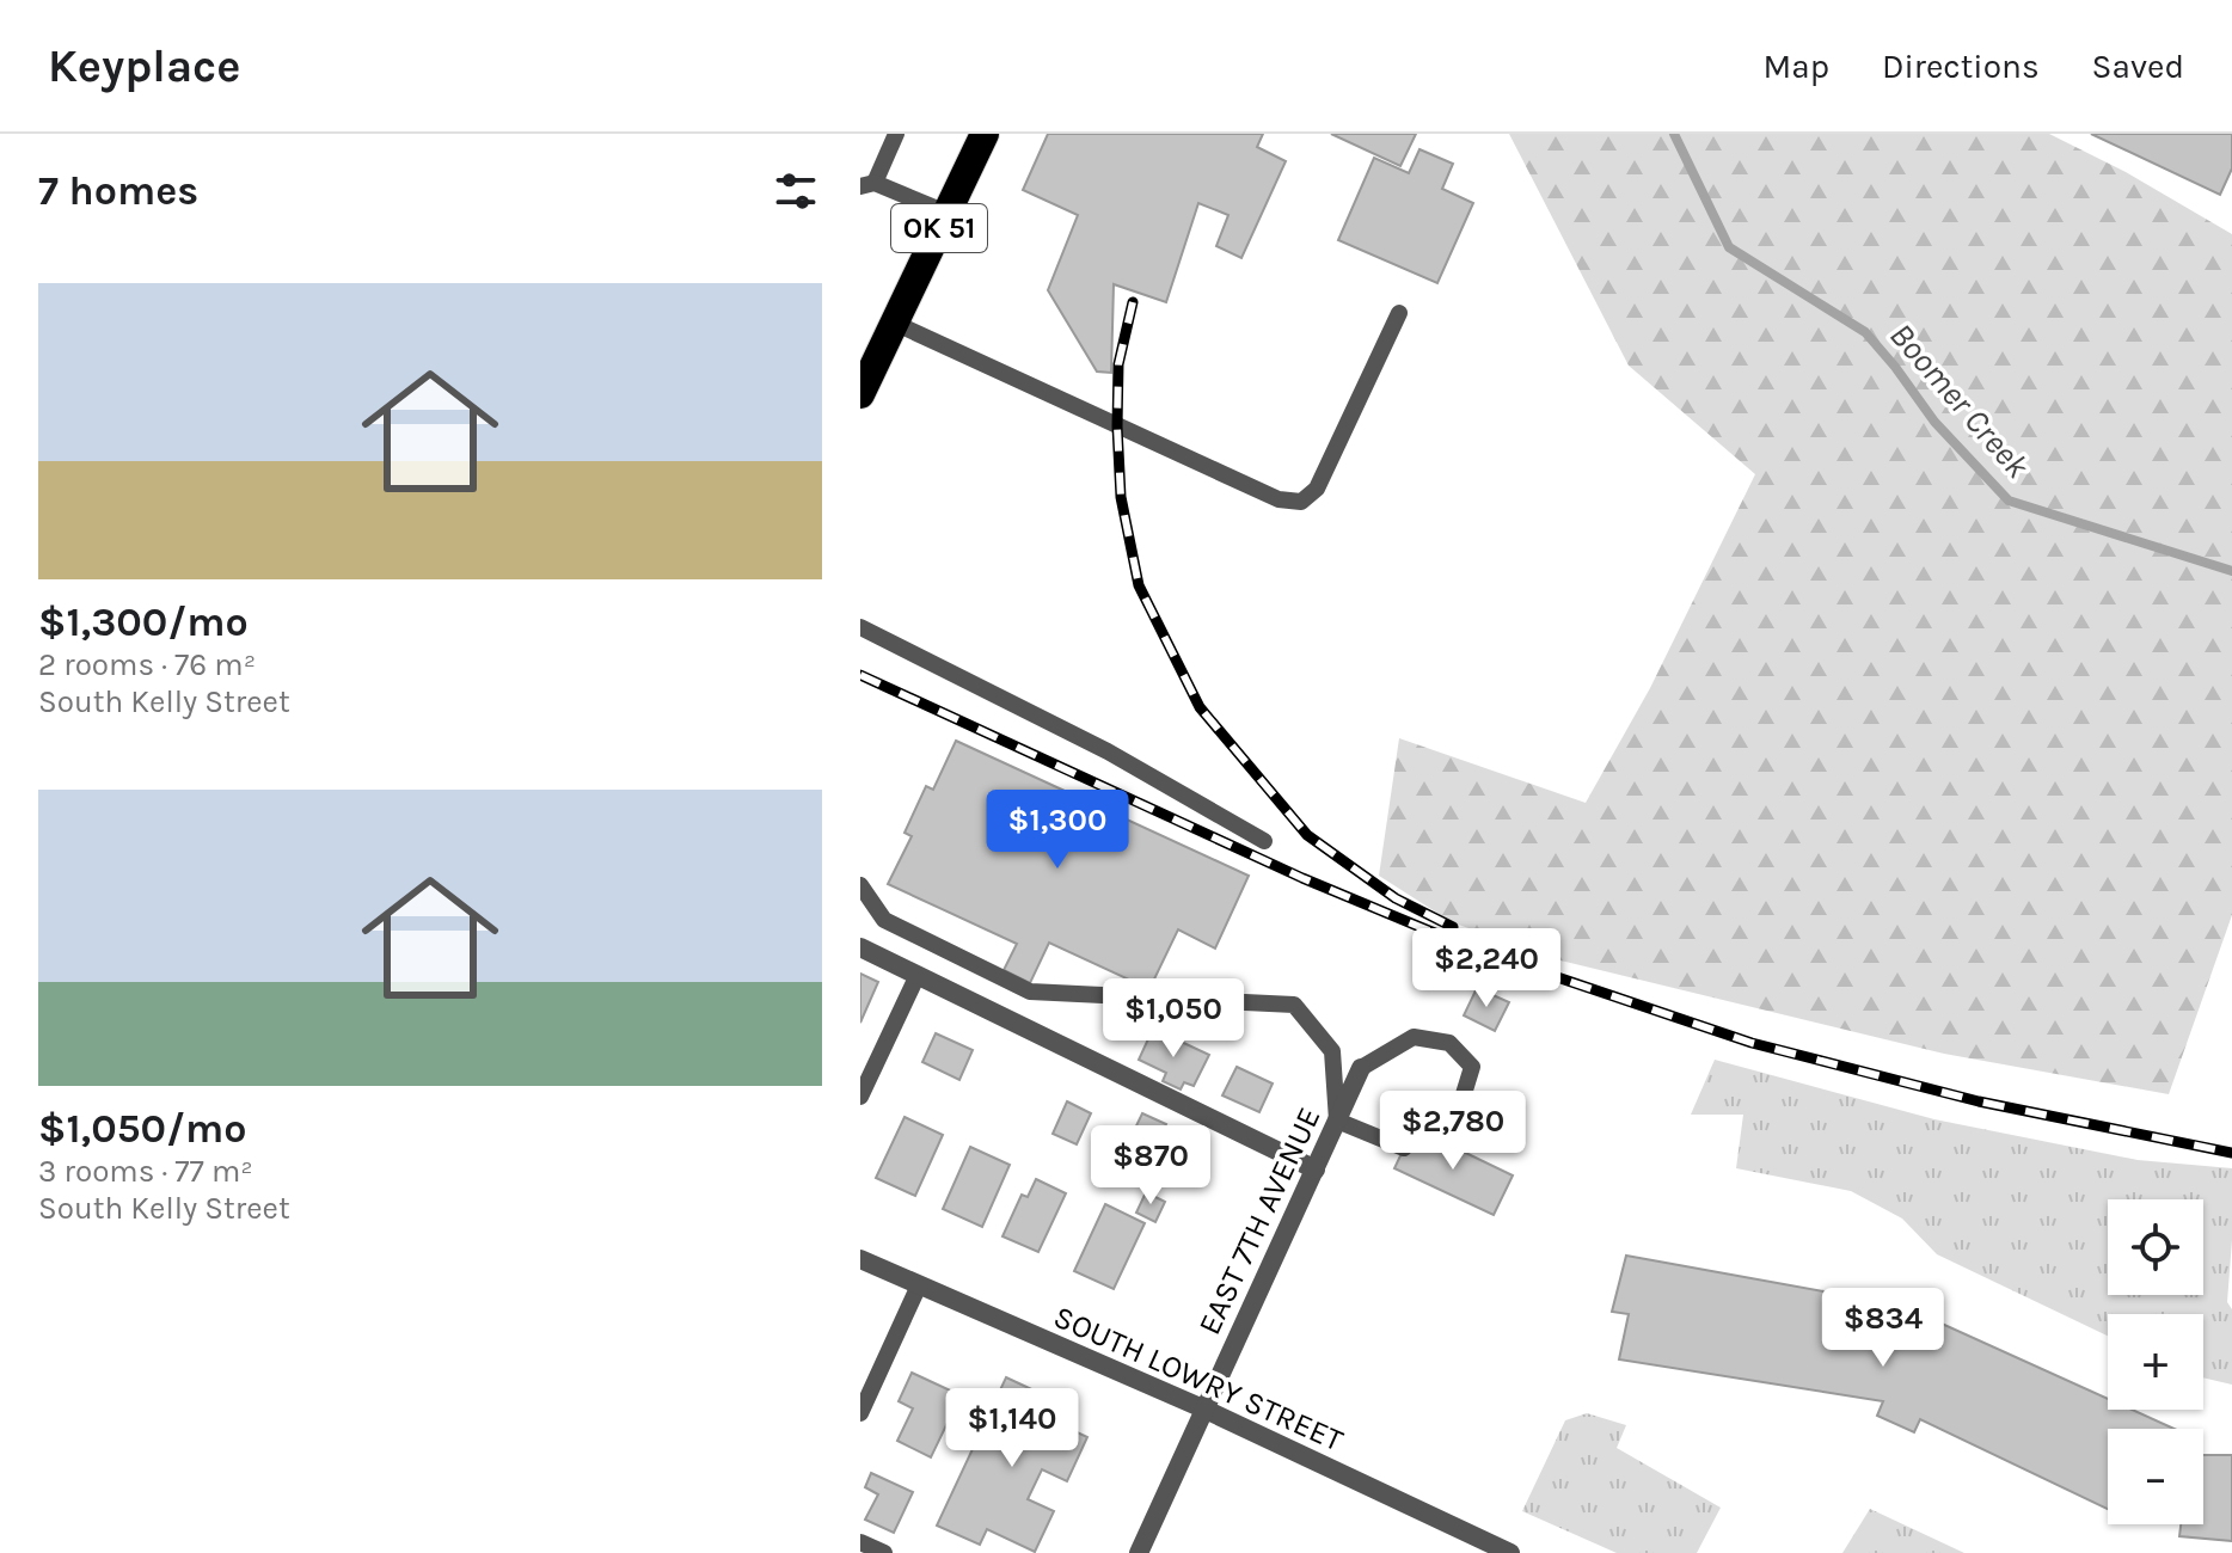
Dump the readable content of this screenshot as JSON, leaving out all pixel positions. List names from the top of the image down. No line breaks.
{"streets":{"highway":["OK 51"],"street":["EAST 7TH AVENUE","SOUTH LOWRY STREET"]},"crossings":[["EAST 7TH AVENUE","SOUTH LOWRY STREET"]],"water":["Boomer Creek"],"page":{"header":"Keyplace","nav":["Map","Directions","Saved"],"heading":"7 homes","list":[{"name":"$1,300/mo","note":"2 rooms · 76 m² · South Kelly Street"},{"name":"$1,050/mo","note":"3 rooms · 77 m² · South Kelly Street"}],"price":["$1,300","$2,240","$1,050","$2,780","$870","$834","$1,140"],"map_buttons":["+","−"]}}
